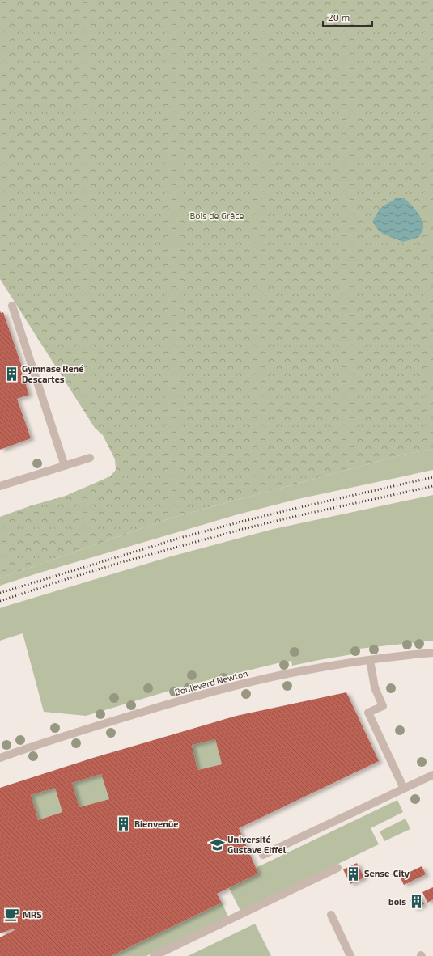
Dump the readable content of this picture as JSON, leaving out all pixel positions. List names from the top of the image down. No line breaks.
{"streets":{"street":["Boulevard Newton"]},"parks":["Bois de Grâce"],"places":{"building":["Gymnase René Descartes","Bienvenüe","Sense-City","bois"],"school or university":["Université Gustave Eiffel"],"cafe":["MRS"]},"scale_bar":"20 m"}
